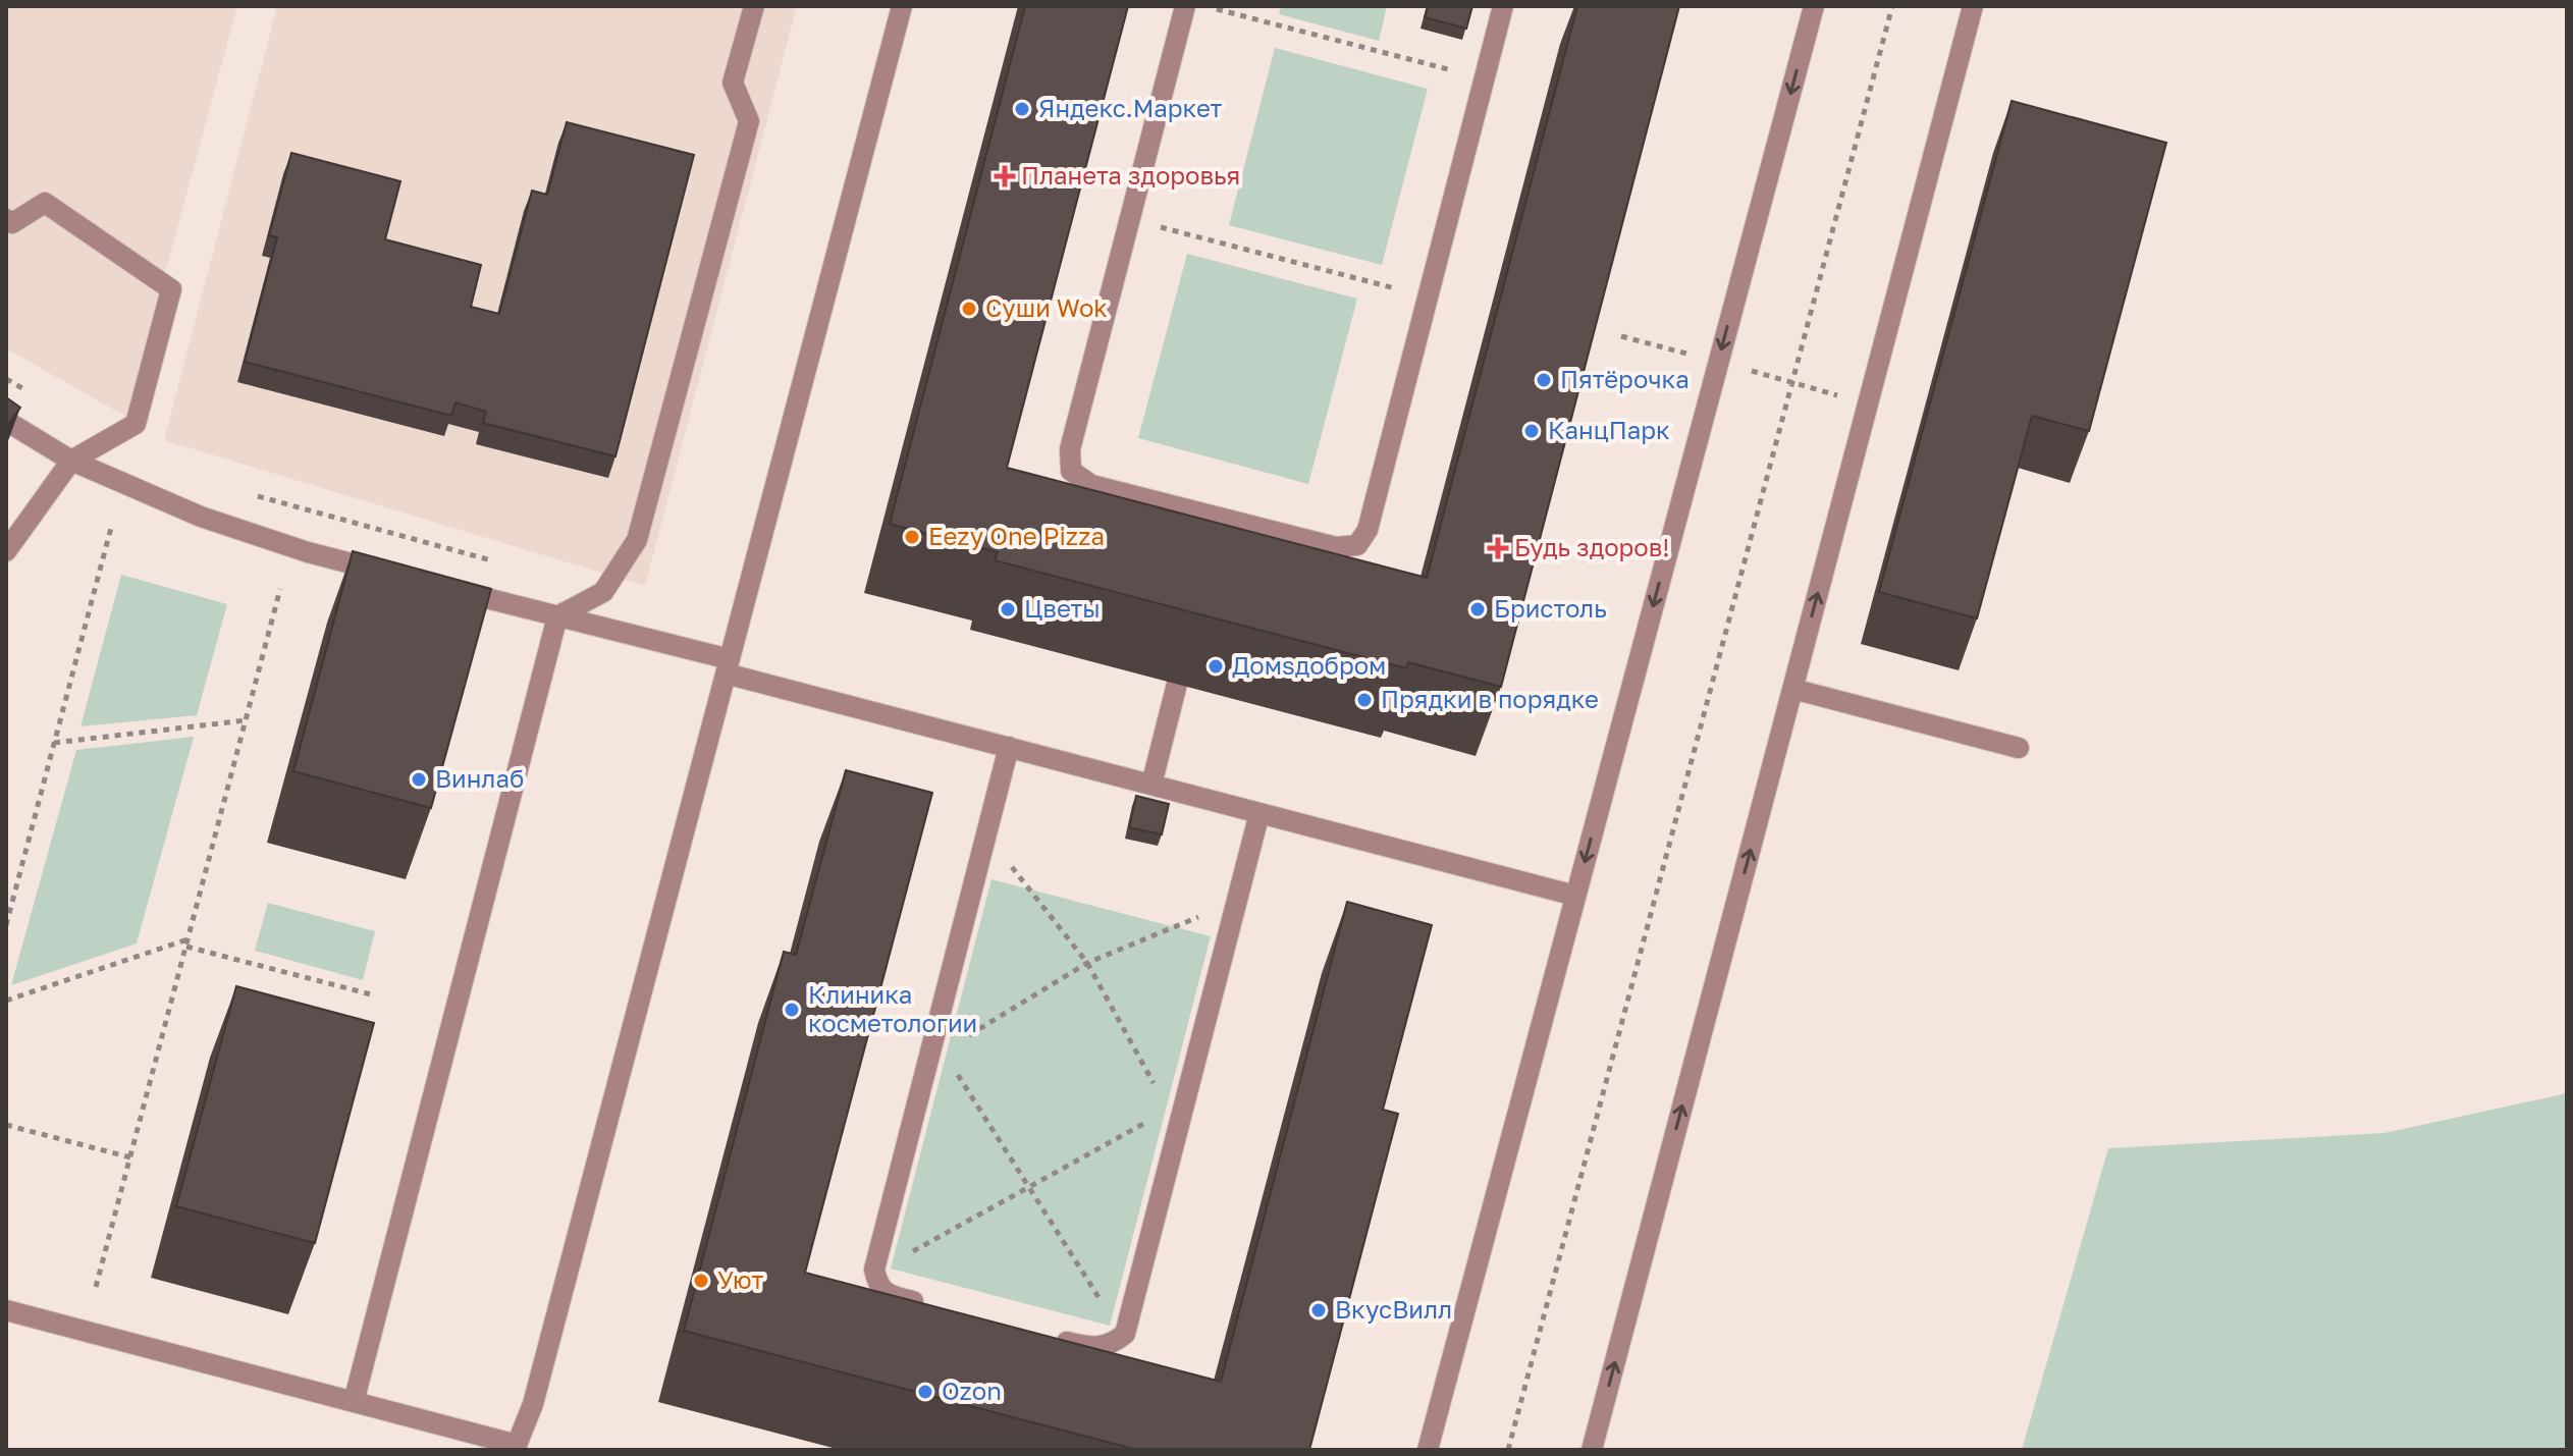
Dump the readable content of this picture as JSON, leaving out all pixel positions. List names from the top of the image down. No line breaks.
{"places":{"other":["Яндекс.Маркет","Суши Wok","Пятёрочка","КанцПарк","Eezy One Pizza","Цветы","Бристоль","Домsдобром","Прядки в порядке","Винлаб","Клиника косметологии","Уют","ВкусВилл","Ozon"],"health":["Планета здоровья","Будь здоров!"]}}
